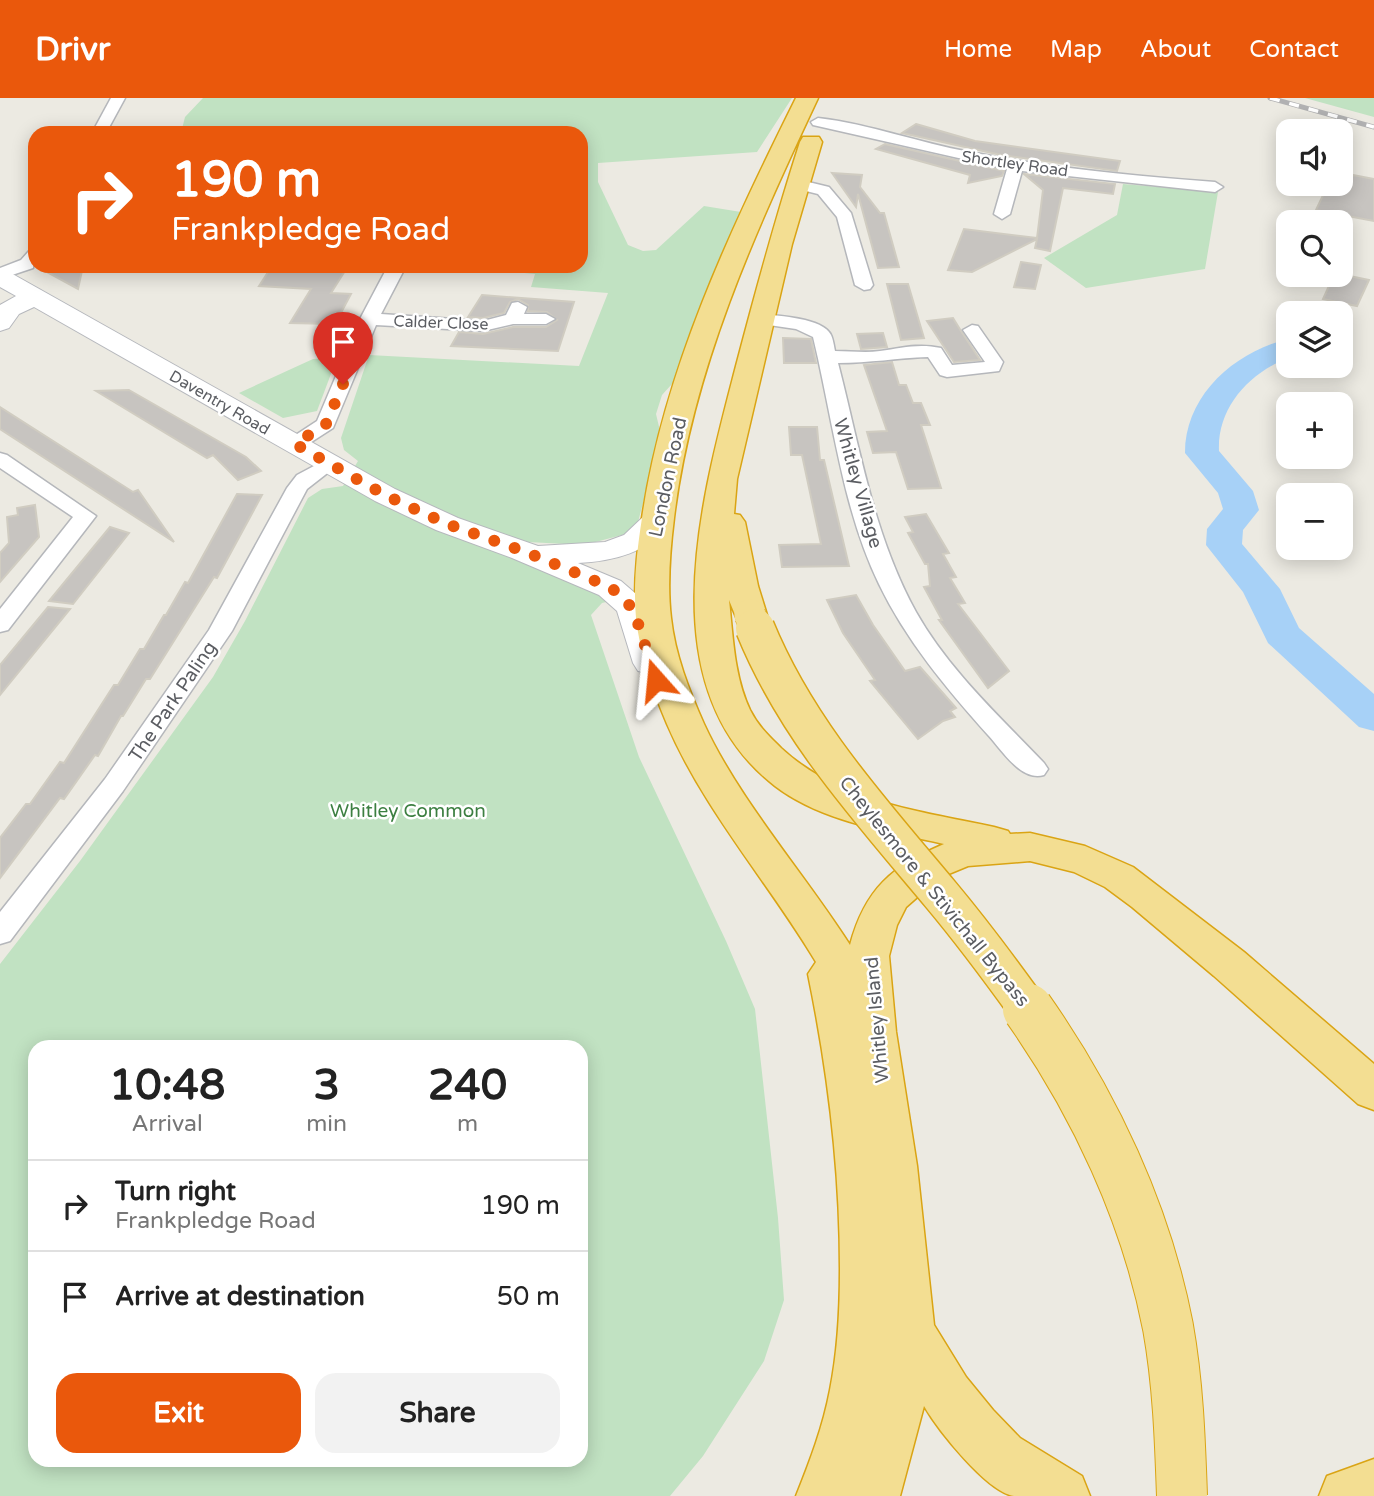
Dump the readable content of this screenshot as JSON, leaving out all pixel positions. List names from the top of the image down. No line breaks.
{"streets":{"highway":["London Road","Cheylesmore & Stivichall Bypass","Whitley Island"],"street":["Shortley Road","Calder Close","Daventry Road","Whitley Village","The Park Paling"]},"crossings":[["Shortley Road","London Road"],["Daventry Road","London Road"],["Daventry Road","The Park Paling"],["London Road","Whitley Village"],["London Road","Cheylesmore & Stivichall Bypass"],["London Road","Whitley Island"]],"parks":["Whitley Common"],"page":{"header":"Drivr","nav":["Home","Map","About","Contact"],"map_buttons":["+","−"],"turn":["190 m","Frankpledge Road"],"eta":["10:48","Arrival","3","min","240","m"],"list":[{"name":"Turn right","note":"Frankpledge Road","value":"190 m"},{"name":"Arrive at destination","value":"50 m"}],"buttons":["Exit","Share"]}}
